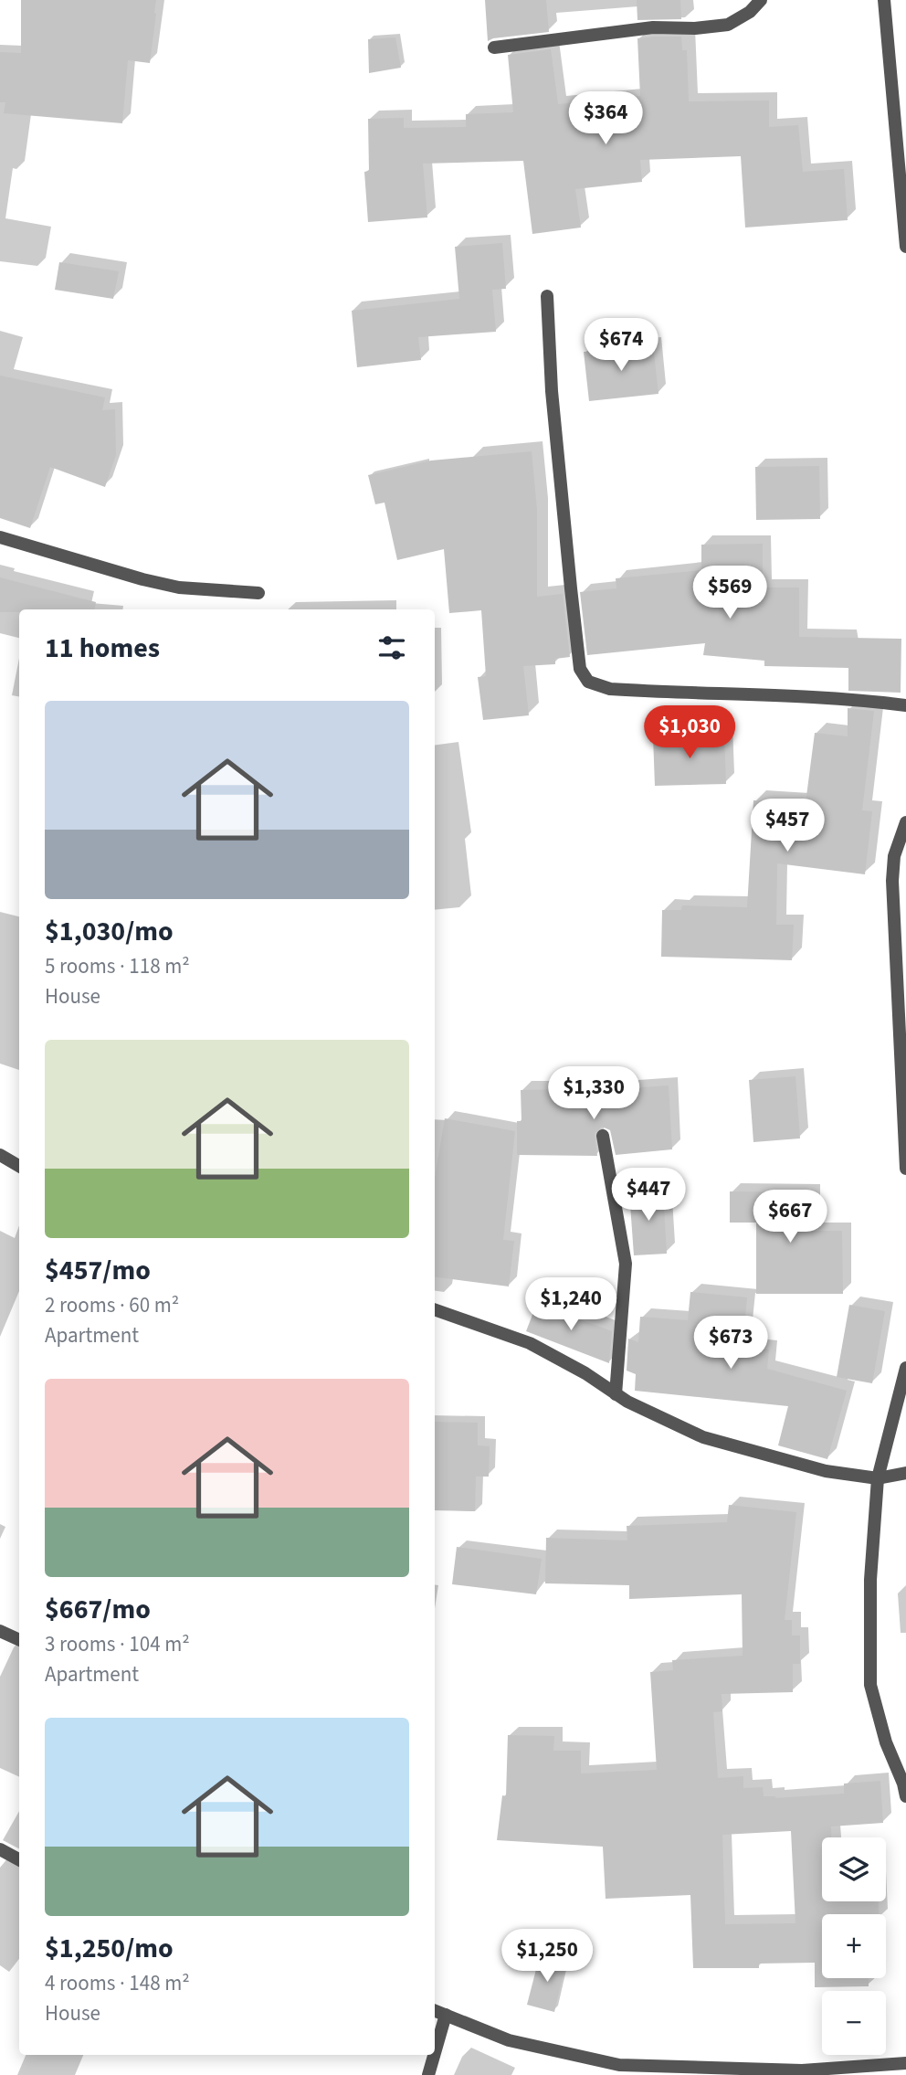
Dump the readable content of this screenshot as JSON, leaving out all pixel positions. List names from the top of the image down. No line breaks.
{"page":{"price":["$364","$674","$569","$1,030","$457","$1,330","$447","$667","$1,240","$673","$1,250"],"heading":"11 homes","list":[{"name":"$1,030/mo","note":"5 rooms · 118 m² · House"},{"name":"$457/mo","note":"2 rooms · 60 m² · Apartment"},{"name":"$667/mo","note":"3 rooms · 104 m² · Apartment"},{"name":"$1,250/mo","note":"4 rooms · 148 m² · House"}],"map_buttons":["+","−"]}}
